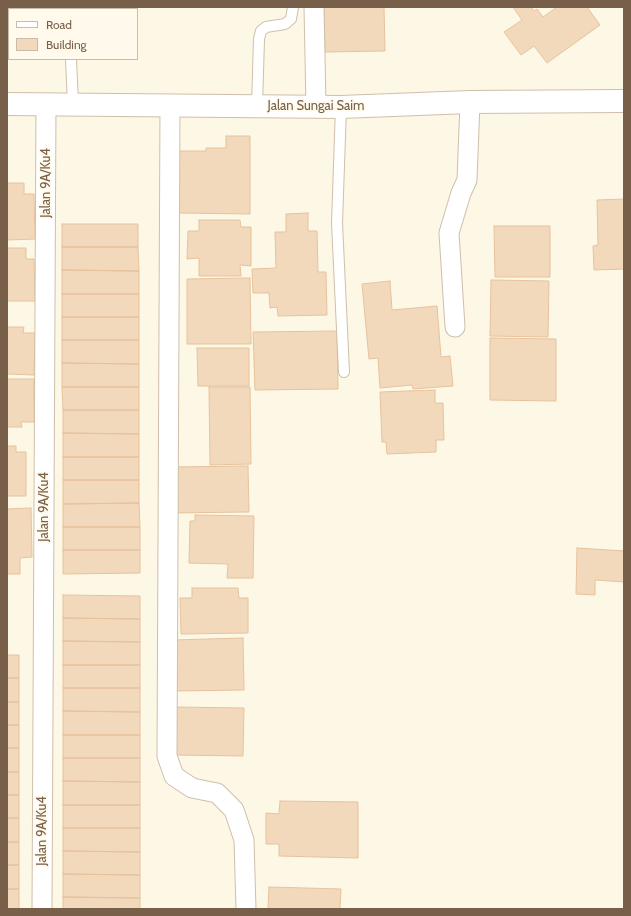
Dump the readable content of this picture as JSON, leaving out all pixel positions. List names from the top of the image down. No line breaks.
{"streets":{"street":["Jalan Sungai Saim","Jalan 9A/Ku4"]},"crossings":[["Jalan Sungai Saim","Jalan 9A/Ku4"]],"legend":["Road","Building"]}
